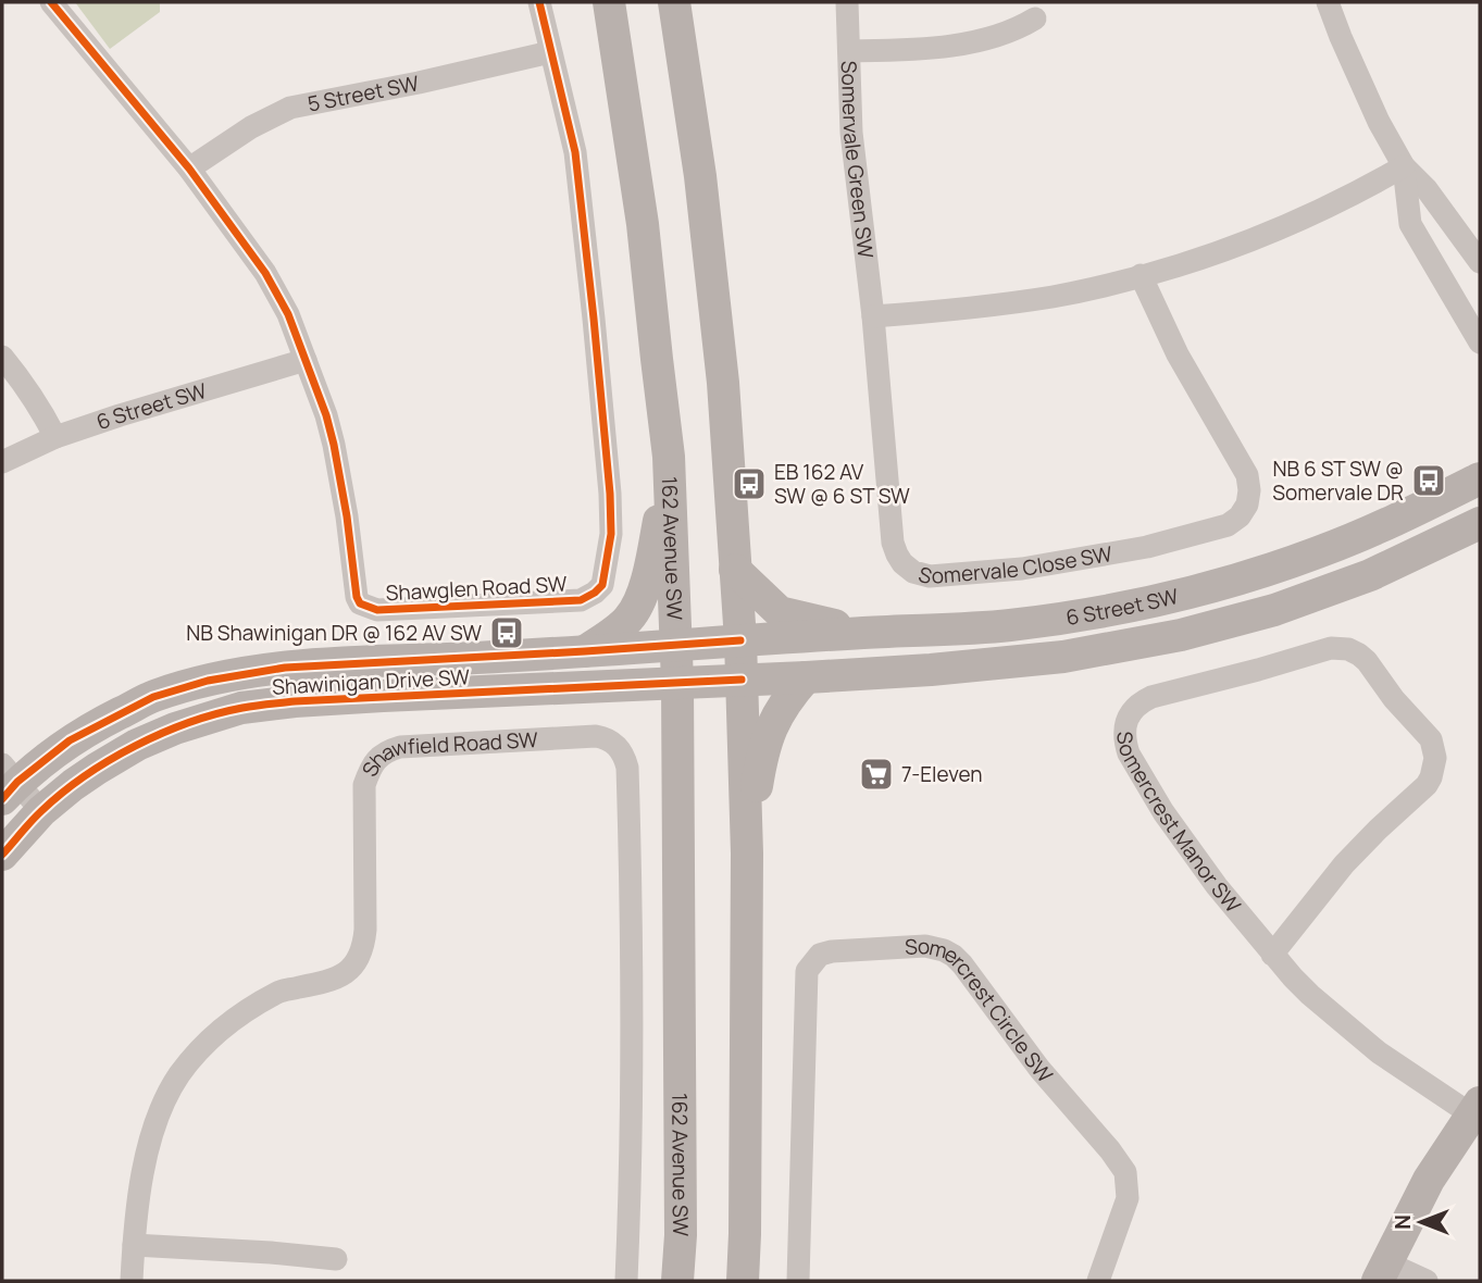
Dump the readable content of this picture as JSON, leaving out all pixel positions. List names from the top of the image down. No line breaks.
{"streets":{"main road":["6 Street SW","162 Avenue SW","Shawinigan Drive SW"],"street":["5 Street SW","Somervale Green SW","Somervale Close SW","Shawglen Road SW","Shawfield Road SW","Somercrest Manor SW","Somercrest Circle SW"]},"crossings":[["5 Street SW","Shawglen Road SW"],["Somervale Green SW","Somervale Close SW"],["6 Street SW","Shawglen Road SW"],["6 Street SW","Shawinigan Drive SW"],["162 Avenue SW","Shawinigan Drive SW"]],"places":{"bus stop":["NB 6 ST SW @ Somervale DR","EB 162 AV SW @ 6 ST SW","NB Shawinigan DR @ 162 AV SW"],"supermarket":["7-Eleven"]},"north":"left"}
